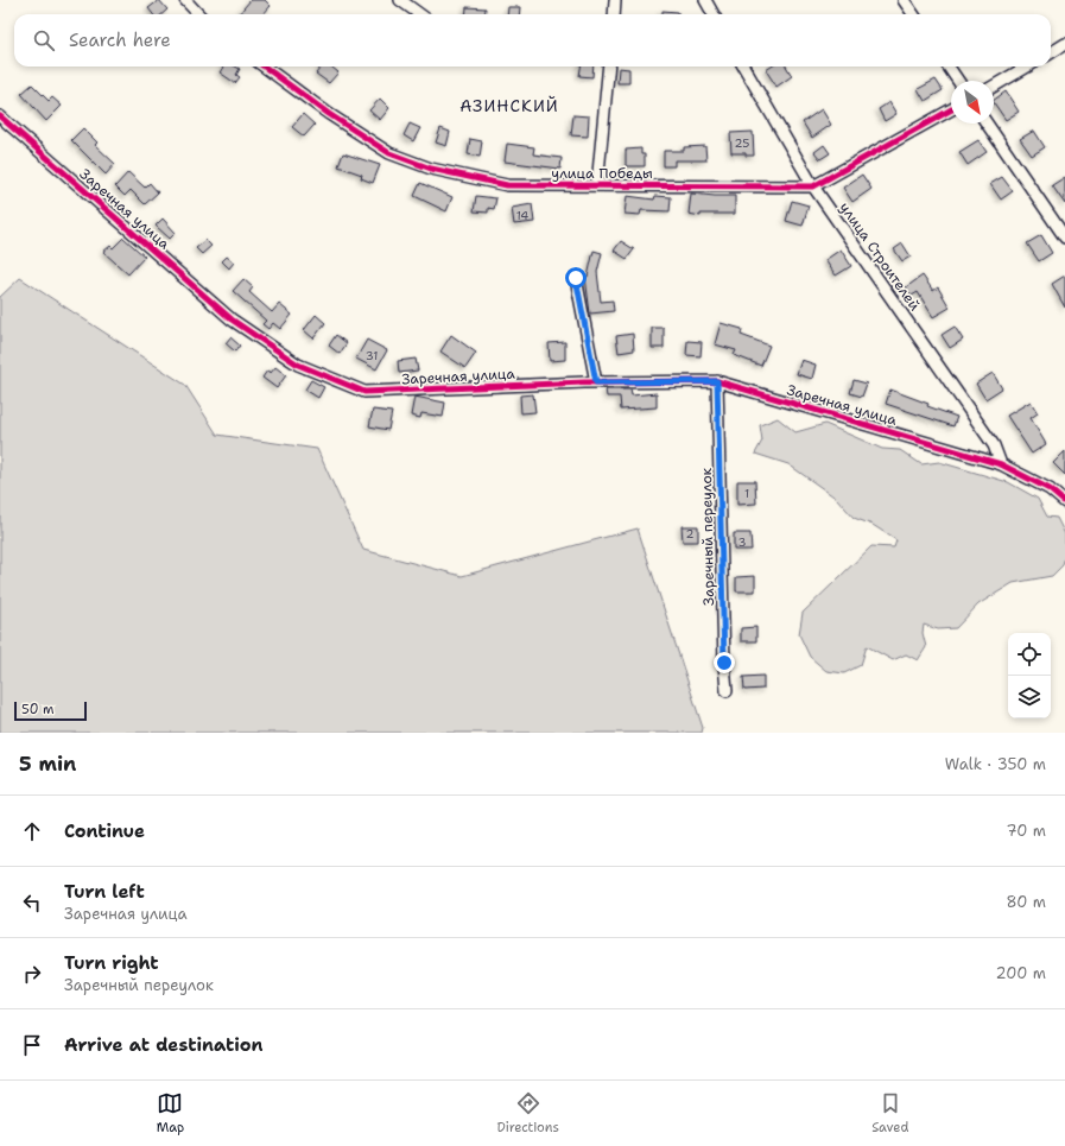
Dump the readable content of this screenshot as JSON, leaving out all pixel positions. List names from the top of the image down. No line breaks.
{"streets":{"street":["улица Победы","Заречная улица","улица Строителей","Заречный переулок"]},"crossings":[["улица Победы","улица Строителей"],["Заречная улица","улица Строителей"],["Заречная улица","Заречный переулок"]],"districts":["АЗИНСКИЙ"],"house_numbers":["25","14","31","1","2","3"],"scale_bar":"50 m","north":"bottom right","page":{"search":"Search here","scale":"50 m","heading":["5 min","Walk · 350 m"],"list":[["Continue","70 m"],["Turn left","Заречная улица","80 m"],["Turn right","Заречный переулок","200 m"],"Arrive at destination"],"nav":["Map","Directions","Saved"]}}
